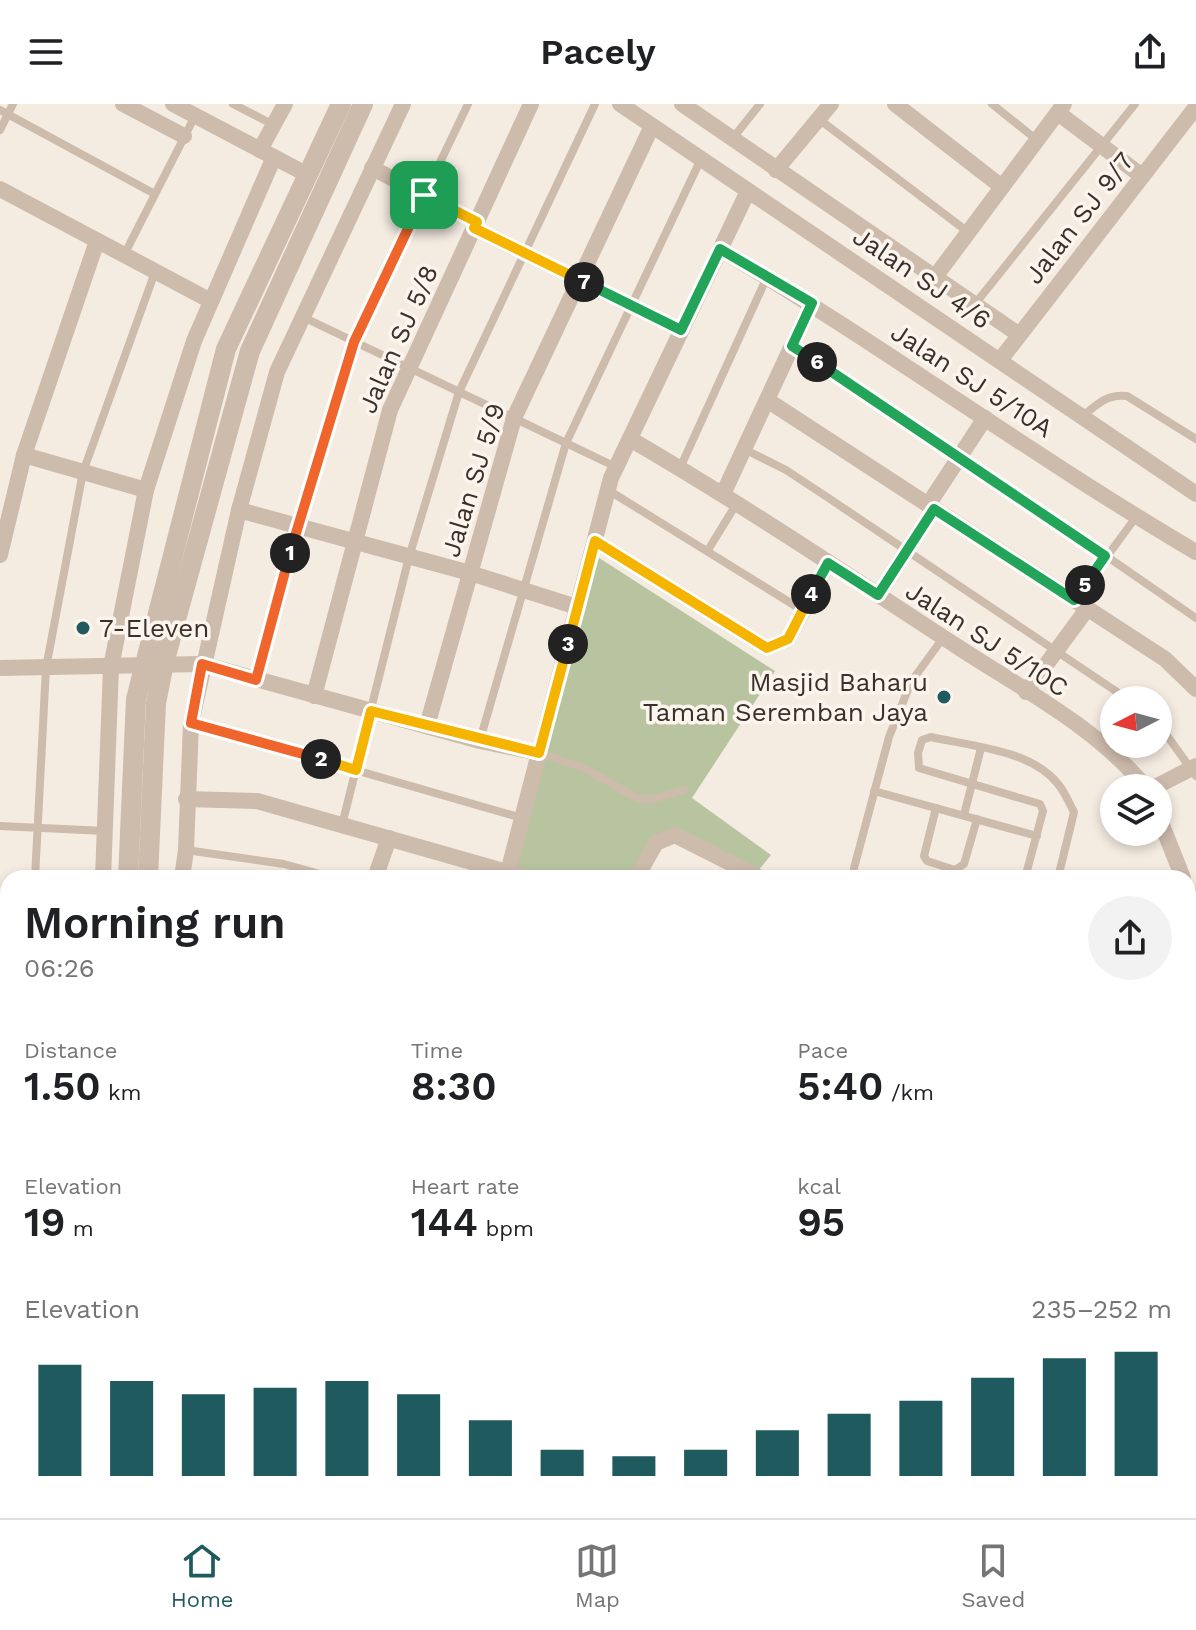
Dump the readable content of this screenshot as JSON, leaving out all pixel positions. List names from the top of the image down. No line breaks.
{"streets":{"street":["Jalan SJ 9/7","Jalan SJ 4/6","Jalan SJ 5/8","Jalan SJ 5/10A","Jalan SJ 5/9","Jalan SJ 5/10C"]},"crossings":[["Jalan SJ 9/7","Jalan SJ 4/6"],["Jalan SJ 4/6","Jalan SJ 5/9"]],"places":["7-Eleven","Masjid Baharu Taman Seremban Jaya"],"north":"left","page":{"header":"Pacely","pins":["7","6","1","5","4","3","2"],"heading":["Morning run","06:26"],"stats":[["Distance","1.50 km"],["Time","8:30"],["Pace","5:40 /km"],["Elevation","19 m"],["Heart rate","144 bpm"],["kcal","95"]],"chart":["Elevation","235–252 m"],"tabs":["Home","Map","Saved"]}}
